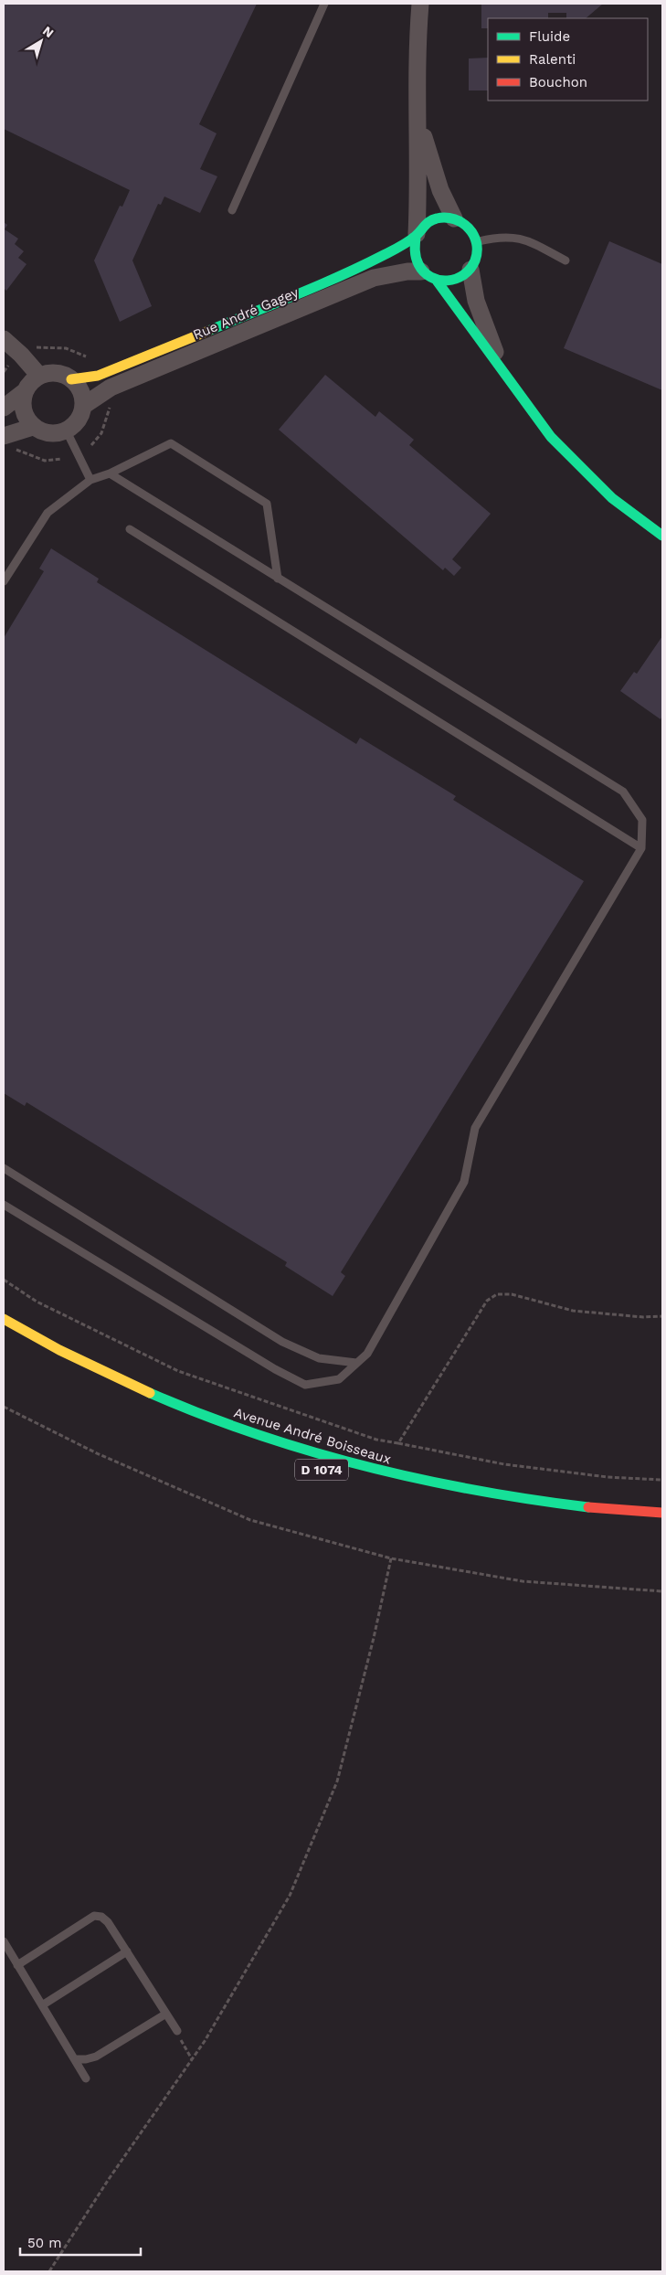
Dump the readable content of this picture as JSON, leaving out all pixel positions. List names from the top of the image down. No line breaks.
{"streets":{"street":["Rue André Gagey","Avenue André Boisseaux","D 1074"]},"legend":["Fluide","Ralenti","Bouchon"],"scale_bar":"50 m","north":"top right"}
